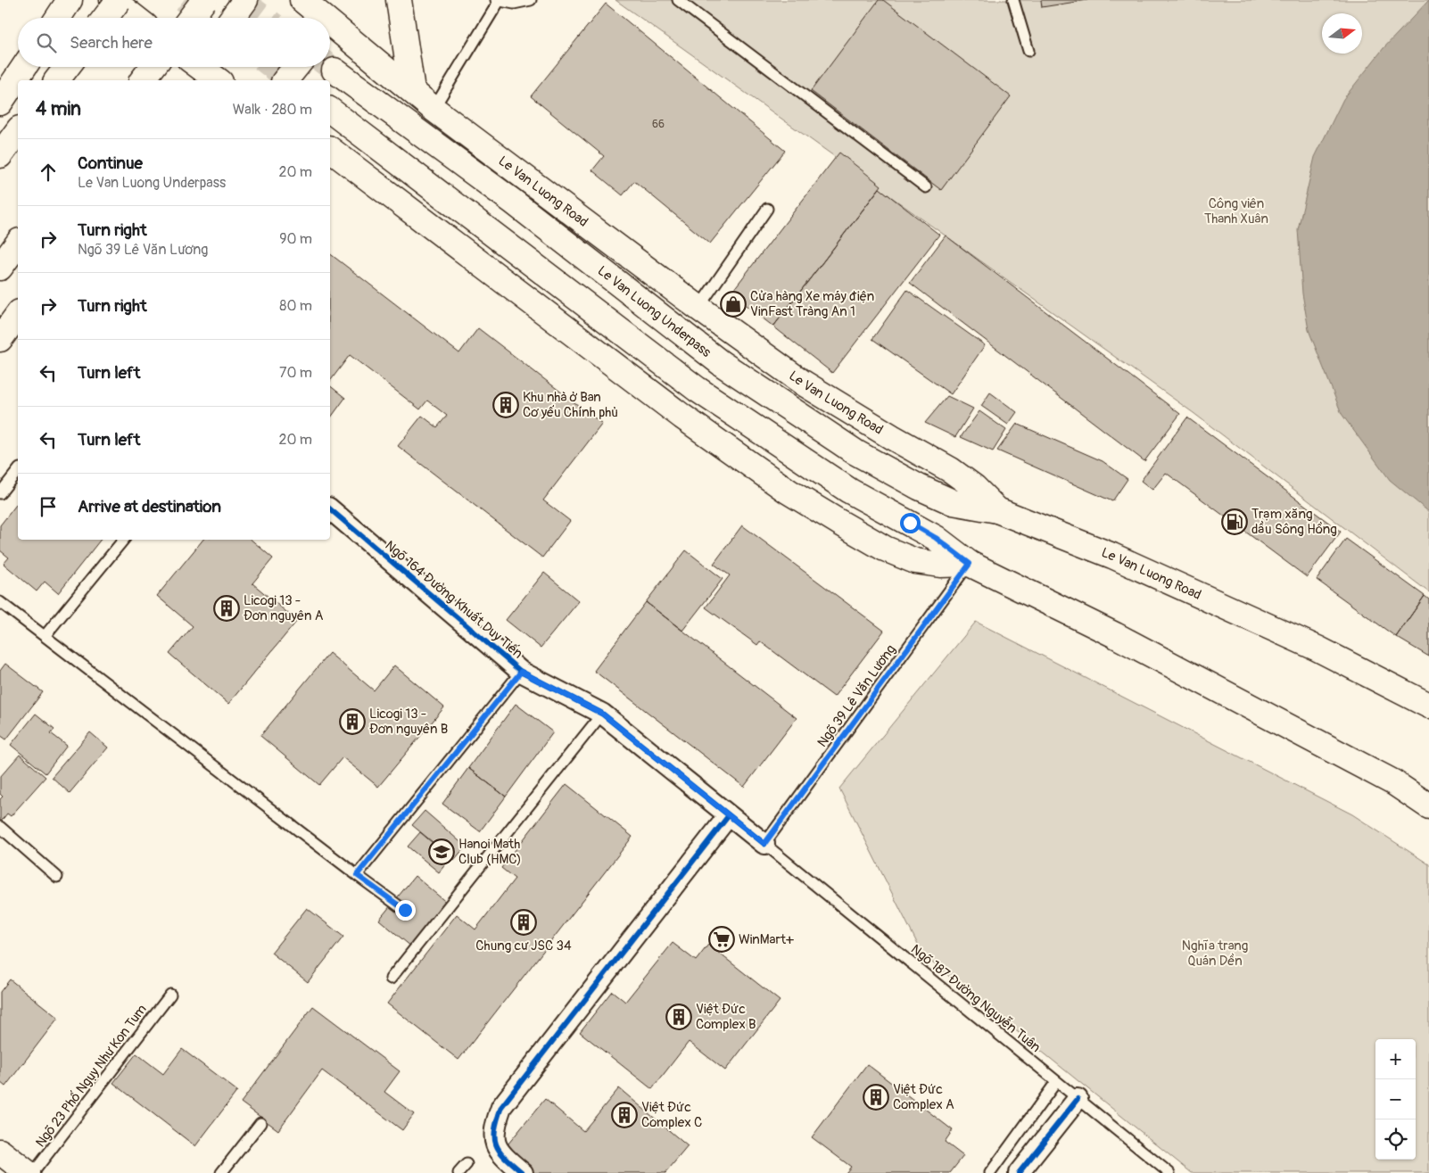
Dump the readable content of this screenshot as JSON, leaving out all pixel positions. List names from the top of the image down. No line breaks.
{"streets":{"main road":["Le Van Luong Road","Le Van Luong Underpass"],"street":["Ngõ 164 Đường Khuất Duy Tiến"],"lane":["Ngõ 39 Lê Văn Lương","Ngõ 187 Đường Nguyễn Tuân","Ngõ 23 Phố Ngụy Như Kon Tum"]},"crossings":[["Le Van Luong Road","Le Van Luong Underpass"],["Ngõ 164 Đường Khuất Duy Tiến","Ngõ 39 Lê Văn Lương"],["Ngõ 164 Đường Khuất Duy Tiến","Ngõ 187 Đường Nguyễn Tuân"],["Ngõ 39 Lê Văn Lương","Ngõ 187 Đường Nguyễn Tuân"]],"parks":["Công viên Thanh Xuân","Nghĩa trang Quán Dền"],"places":{"shop":["Cửa hàng Xe máy điện VinFast Tràng An 1"],"building":["Khu nhà ở Ban Cơ yếu Chính phủ","Licogi 13 - Đơn nguyên A","Licogi 13 - Đơn nguyên B","Chung cư JSC 34","Việt Đức Complex B","Việt Đức Complex A","Việt Đức Complex C"],"fuel station":["Trạm xăng dầu Sông Hồng"],"school or university":["Hanoi Math Club (HMC)"],"supermarket":["WinMart+"]},"house_numbers":["66"],"north":"right","page":{"search":"Search here","heading":["4 min","Walk · 280 m"],"list":[["Continue","Le Van Luong Underpass","20 m"],["Turn right","Ngõ 39 Lê Văn Lương","90 m"],["Turn right","80 m"],["Turn left","70 m"],["Turn left","20 m"],"Arrive at destination"],"map_buttons":["+","−"]}}
